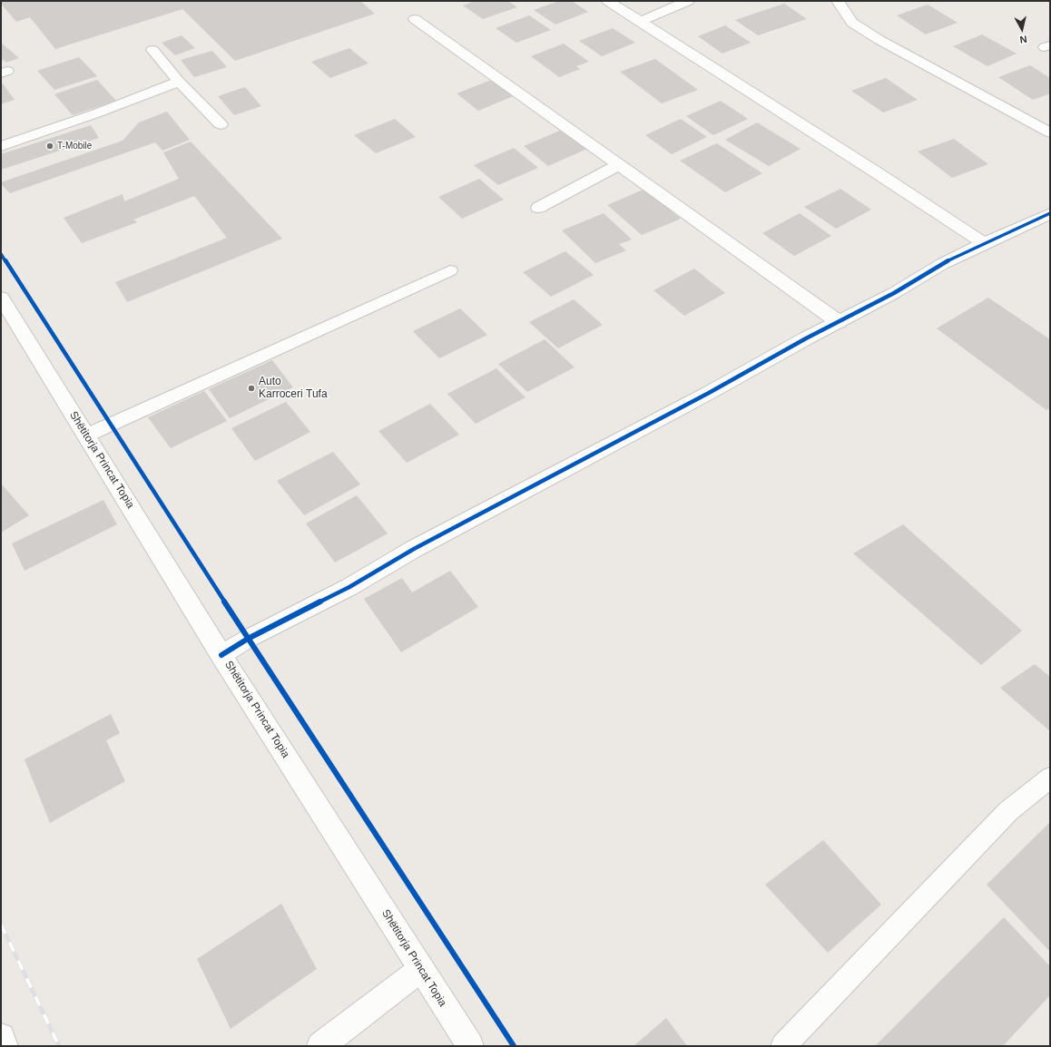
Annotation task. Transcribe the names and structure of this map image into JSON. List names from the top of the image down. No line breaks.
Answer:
{"streets":{"street":["Shëtitorja Princat Topia"]},"places":["T-Mobile","Auto Karroceri Tufa"],"north":"bottom"}
